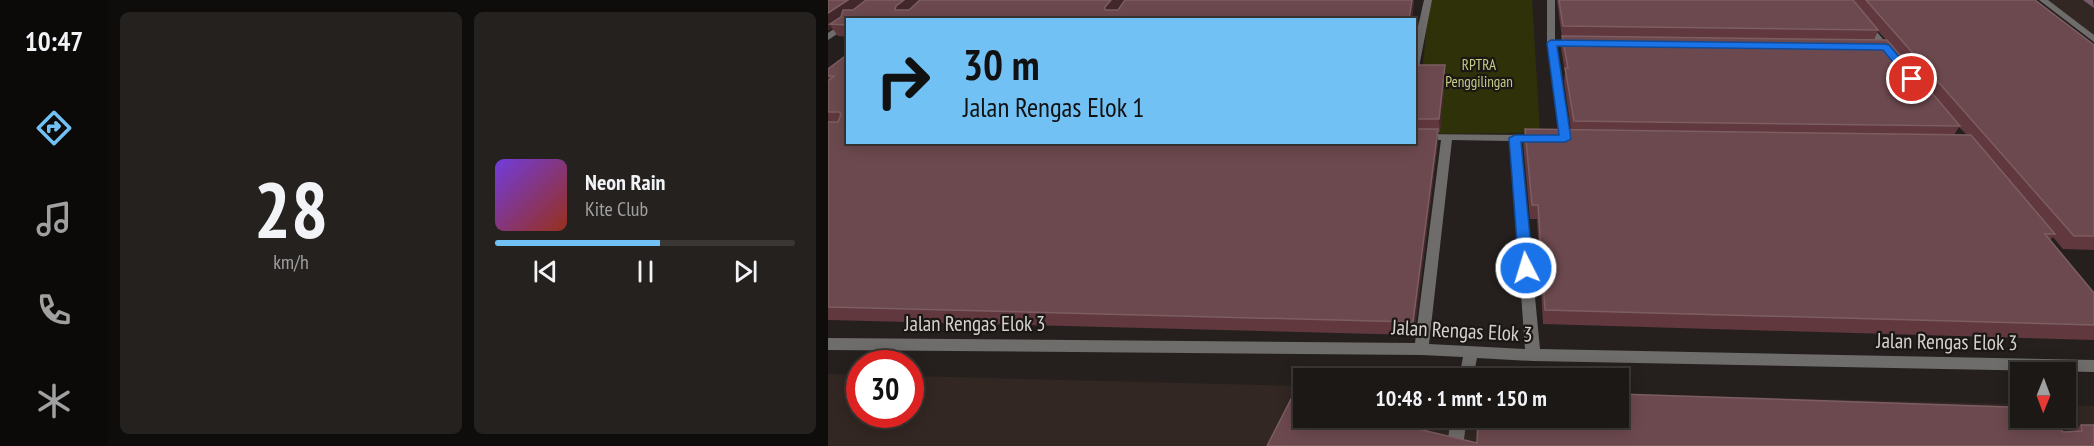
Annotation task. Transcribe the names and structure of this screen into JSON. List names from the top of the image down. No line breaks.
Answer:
{"streets":{"street":["Jalan Rengas Elok 3"]},"parks":["RPTRA Penggilingan"],"north":"bottom","page":{"tabs":"10:47","tile":["28","km/h"],"turn":["30 m","Jalan Rengas Elok 1"],"song":["Neon Rain","Kite Club"],"limit":"30","trip":"10:48 · 1 mnt · 150 m"}}
